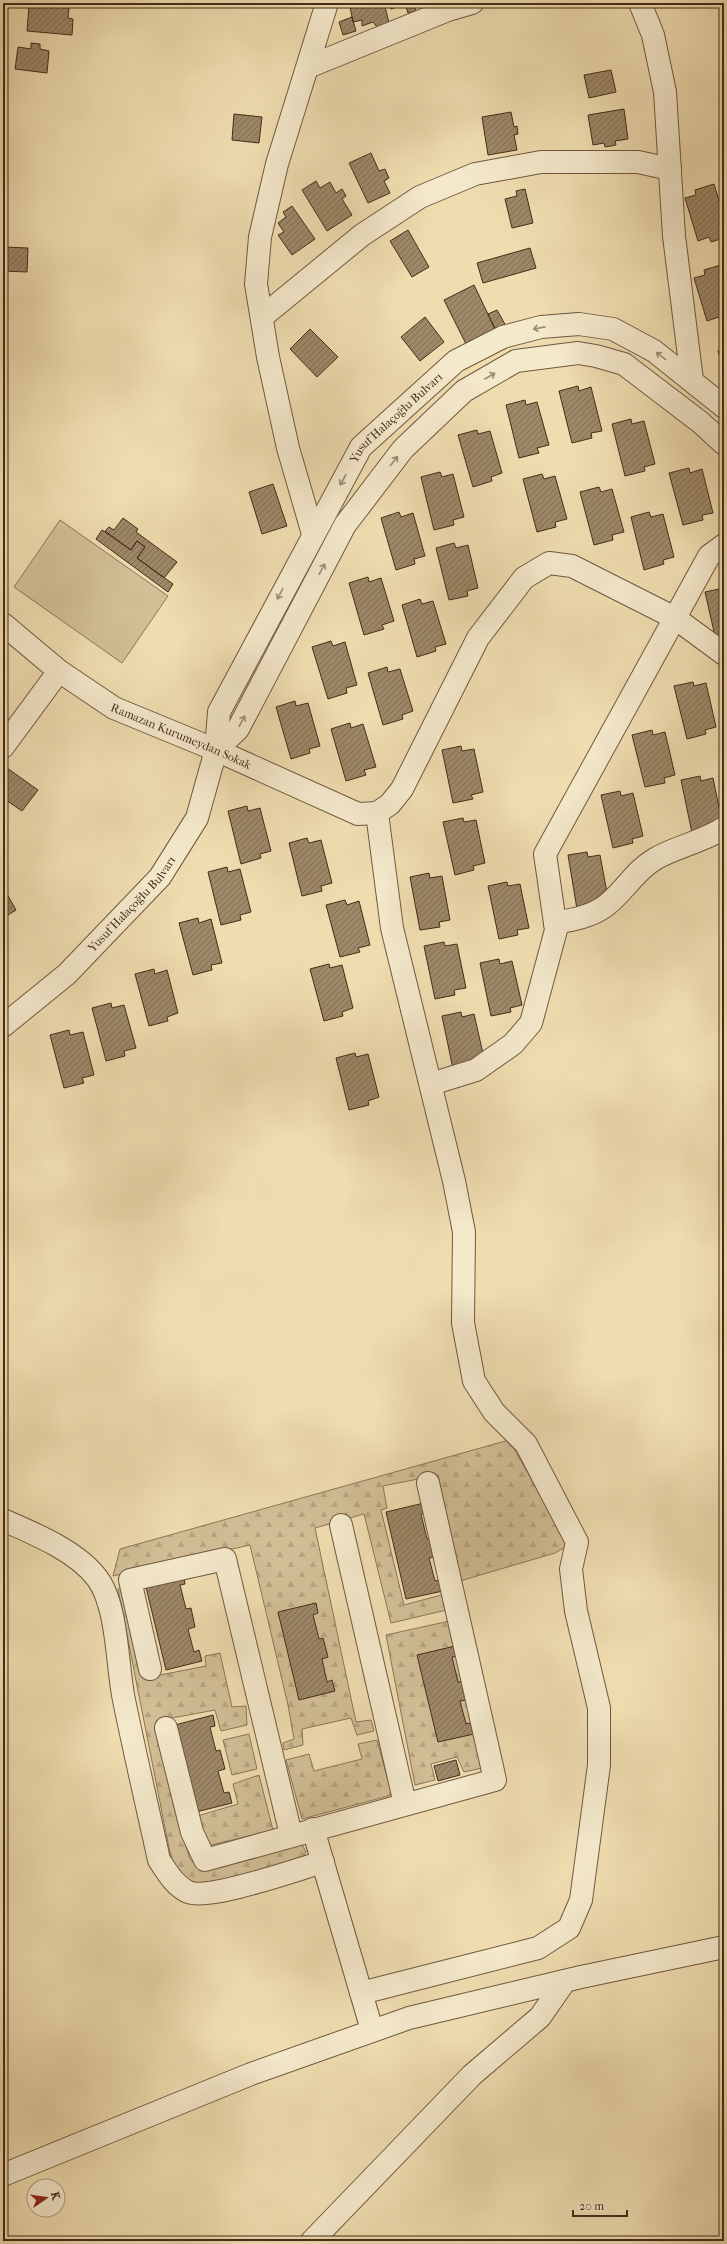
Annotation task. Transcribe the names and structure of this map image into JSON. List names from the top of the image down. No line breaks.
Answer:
{"streets":{"street":["Yusuf Halaçoğlu Bulvarı","Ramazan Kurumeydan Sokak"]},"crossings":[["Yusuf Halaçoğlu Bulvarı","Ramazan Kurumeydan Sokak"]],"scale_bar":"20 m","north":"right"}
